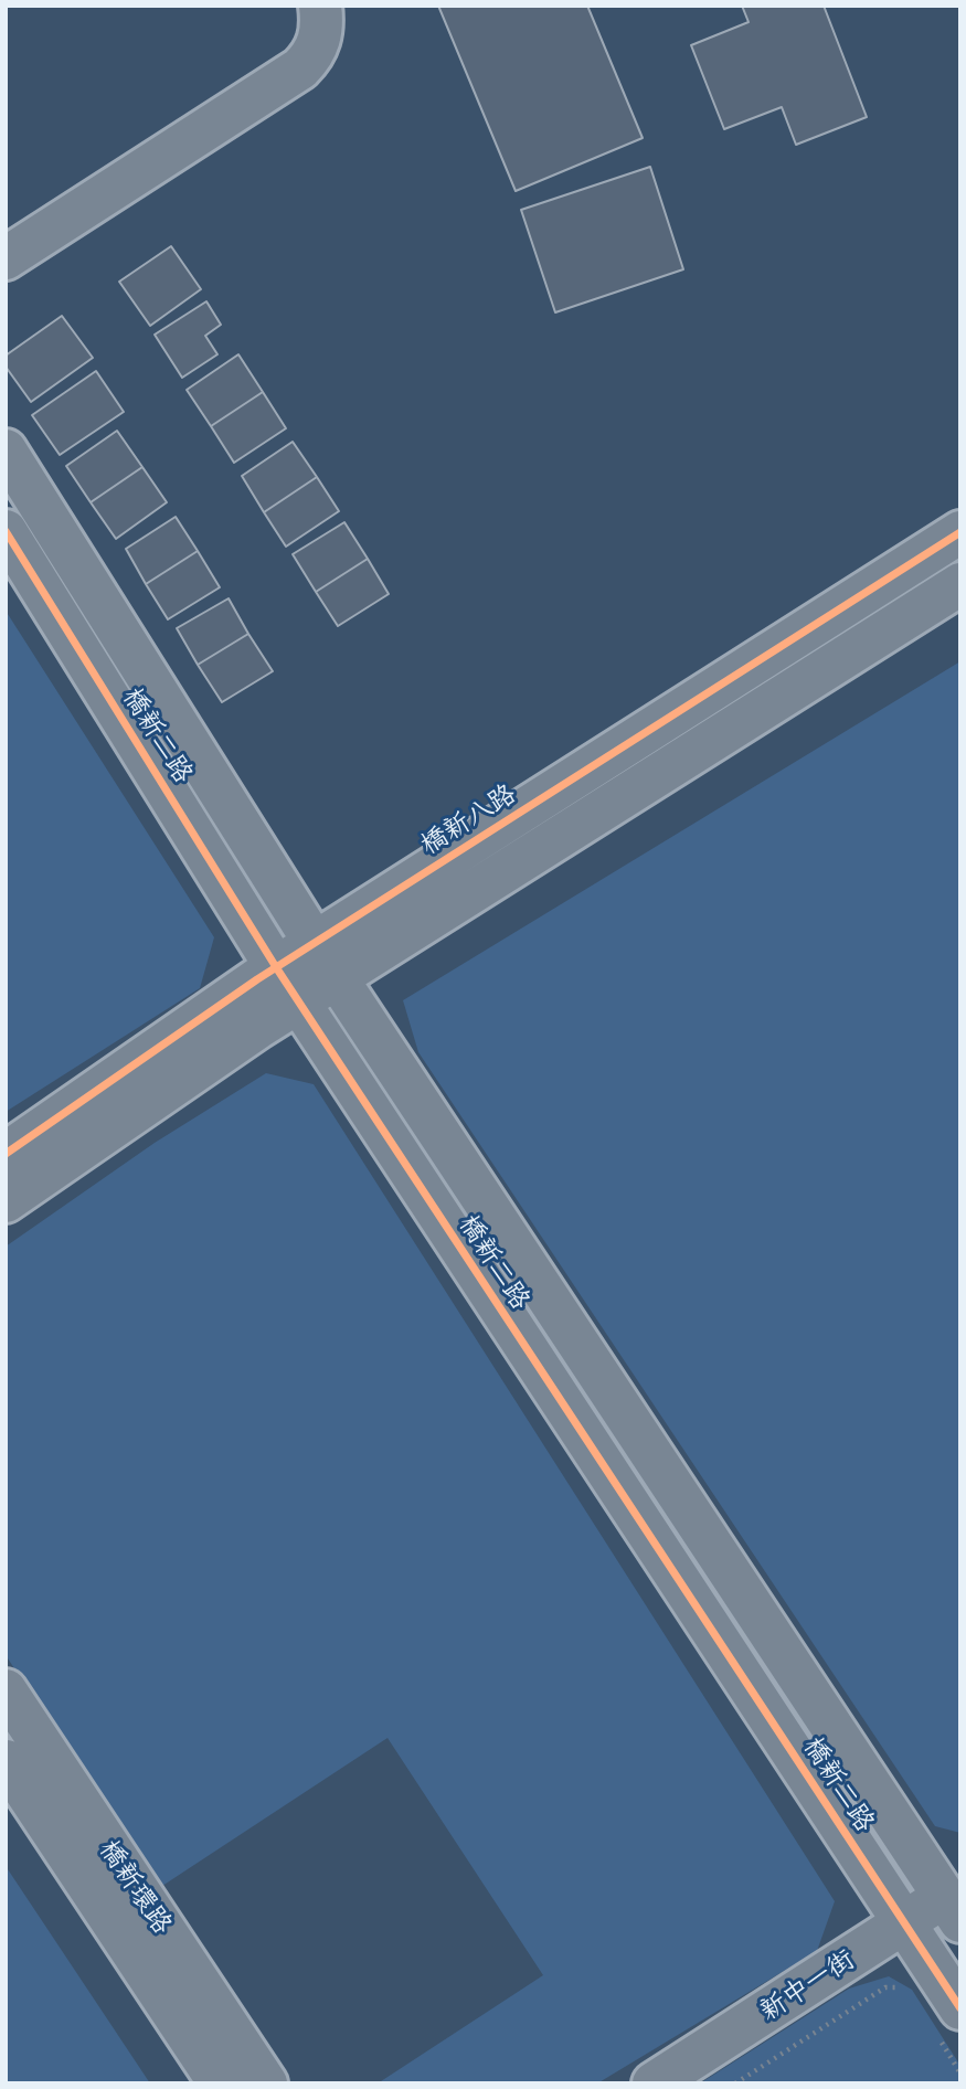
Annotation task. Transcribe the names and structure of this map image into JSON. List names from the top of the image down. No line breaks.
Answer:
{"streets":{"street":["橋新二路","橋新八路","橋新環路","新中一街"]},"crossings":[["橋新二路","橋新八路"],["橋新二路","新中一街"]]}
